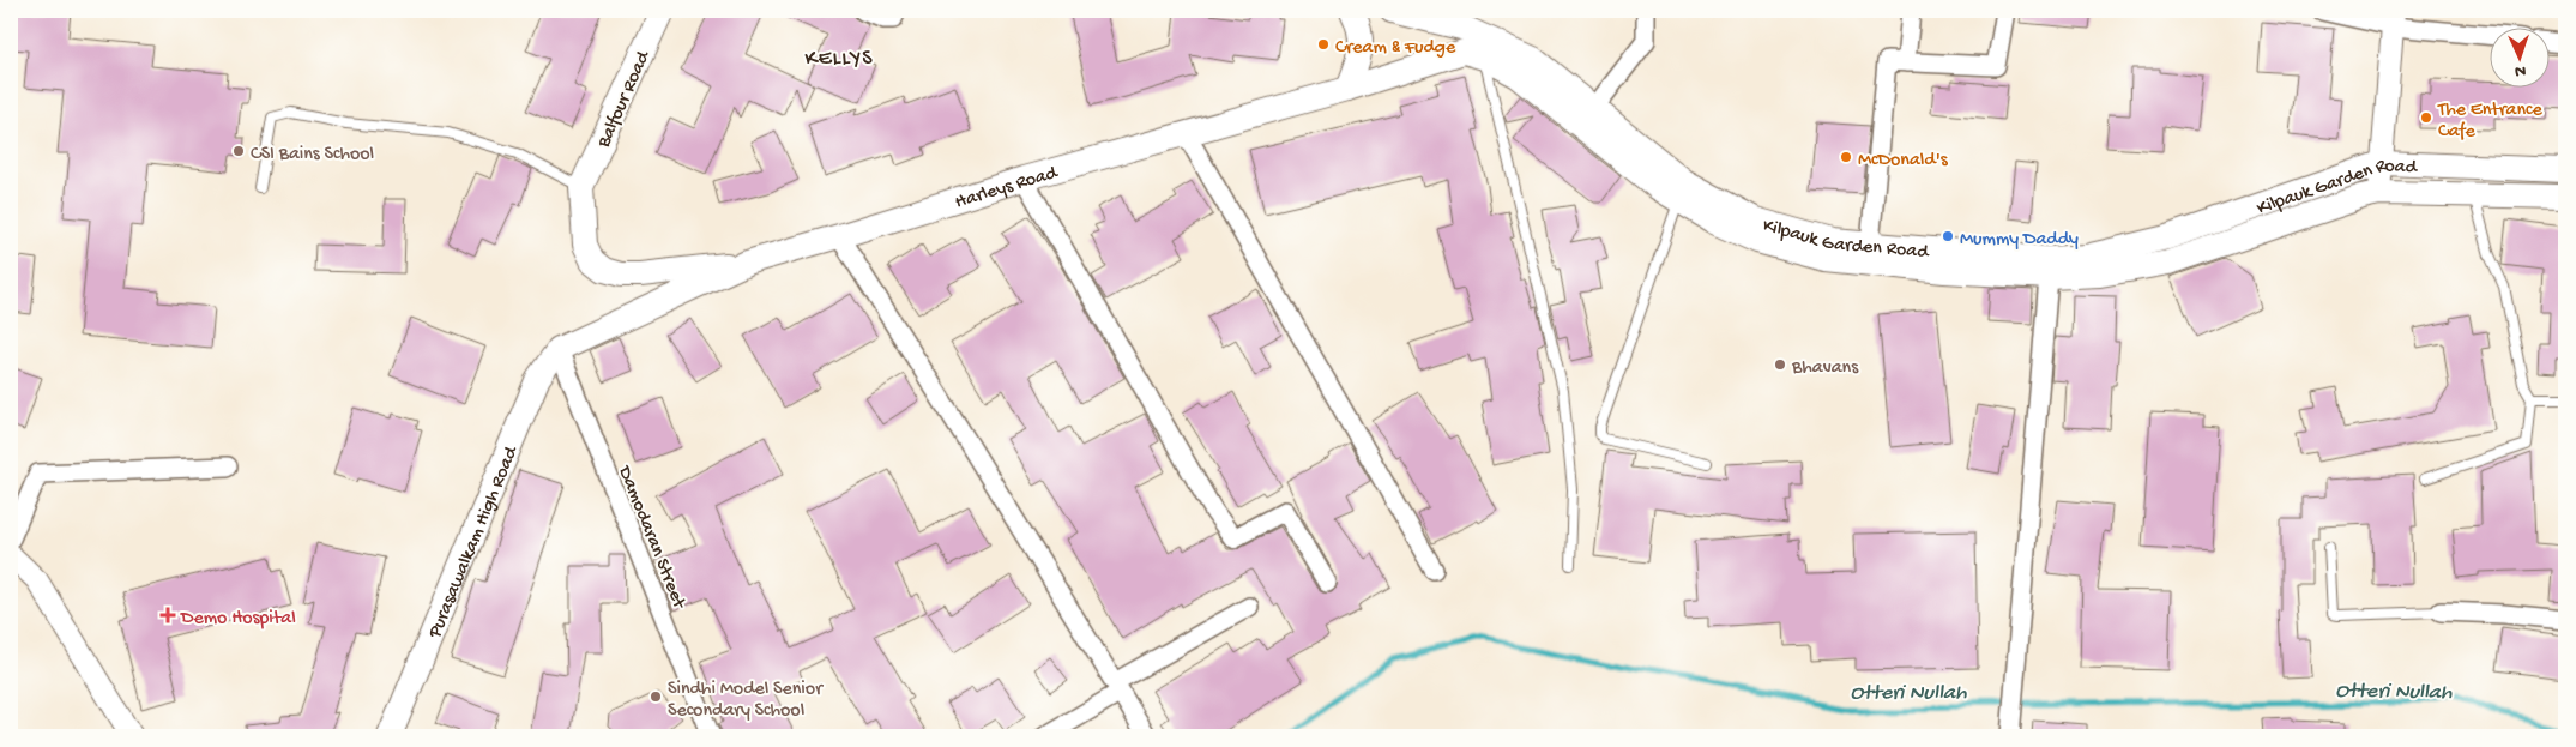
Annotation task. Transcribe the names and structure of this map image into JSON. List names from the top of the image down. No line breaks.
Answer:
{"streets":{"main road":["Balfour Road","Harleys Road","Kilpauk Garden Road","Purasawalkam High Road"],"street":["Damodaran Street"]},"crossings":[["Harleys Road","Damodaran Street"],["Harleys Road","Purasawalkam High Road"],["Damodaran Street","Purasawalkam High Road"]],"districts":["KELLYS"],"water":["Otteri Nullah"],"places":{"other":["Cream & Fudge","The Entrance Cafe","CSI Bains School","McDonald's","Mummy Daddy","Bhavans","Sindhi Model Senior Secondary School"],"health":["Demo Hospital"]},"north":"bottom"}
